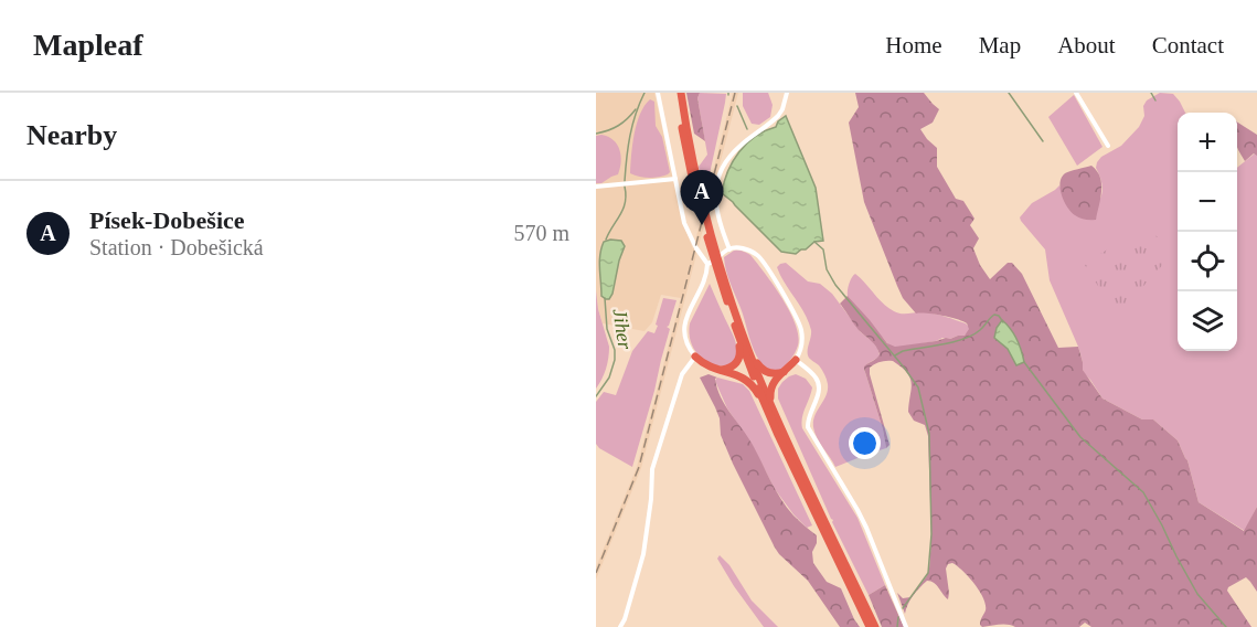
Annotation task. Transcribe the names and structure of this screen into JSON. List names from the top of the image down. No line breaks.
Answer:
{"water":["Jiher"],"page":{"header":"Mapleaf","nav":["Home","Map","About","Contact"],"heading":"Nearby","map_buttons":["+","−"],"pins":"A","list":[{"mark":"A","name":"Písek-Dobešice","note":"Station · Dobešická","value":"570 m"}]}}
